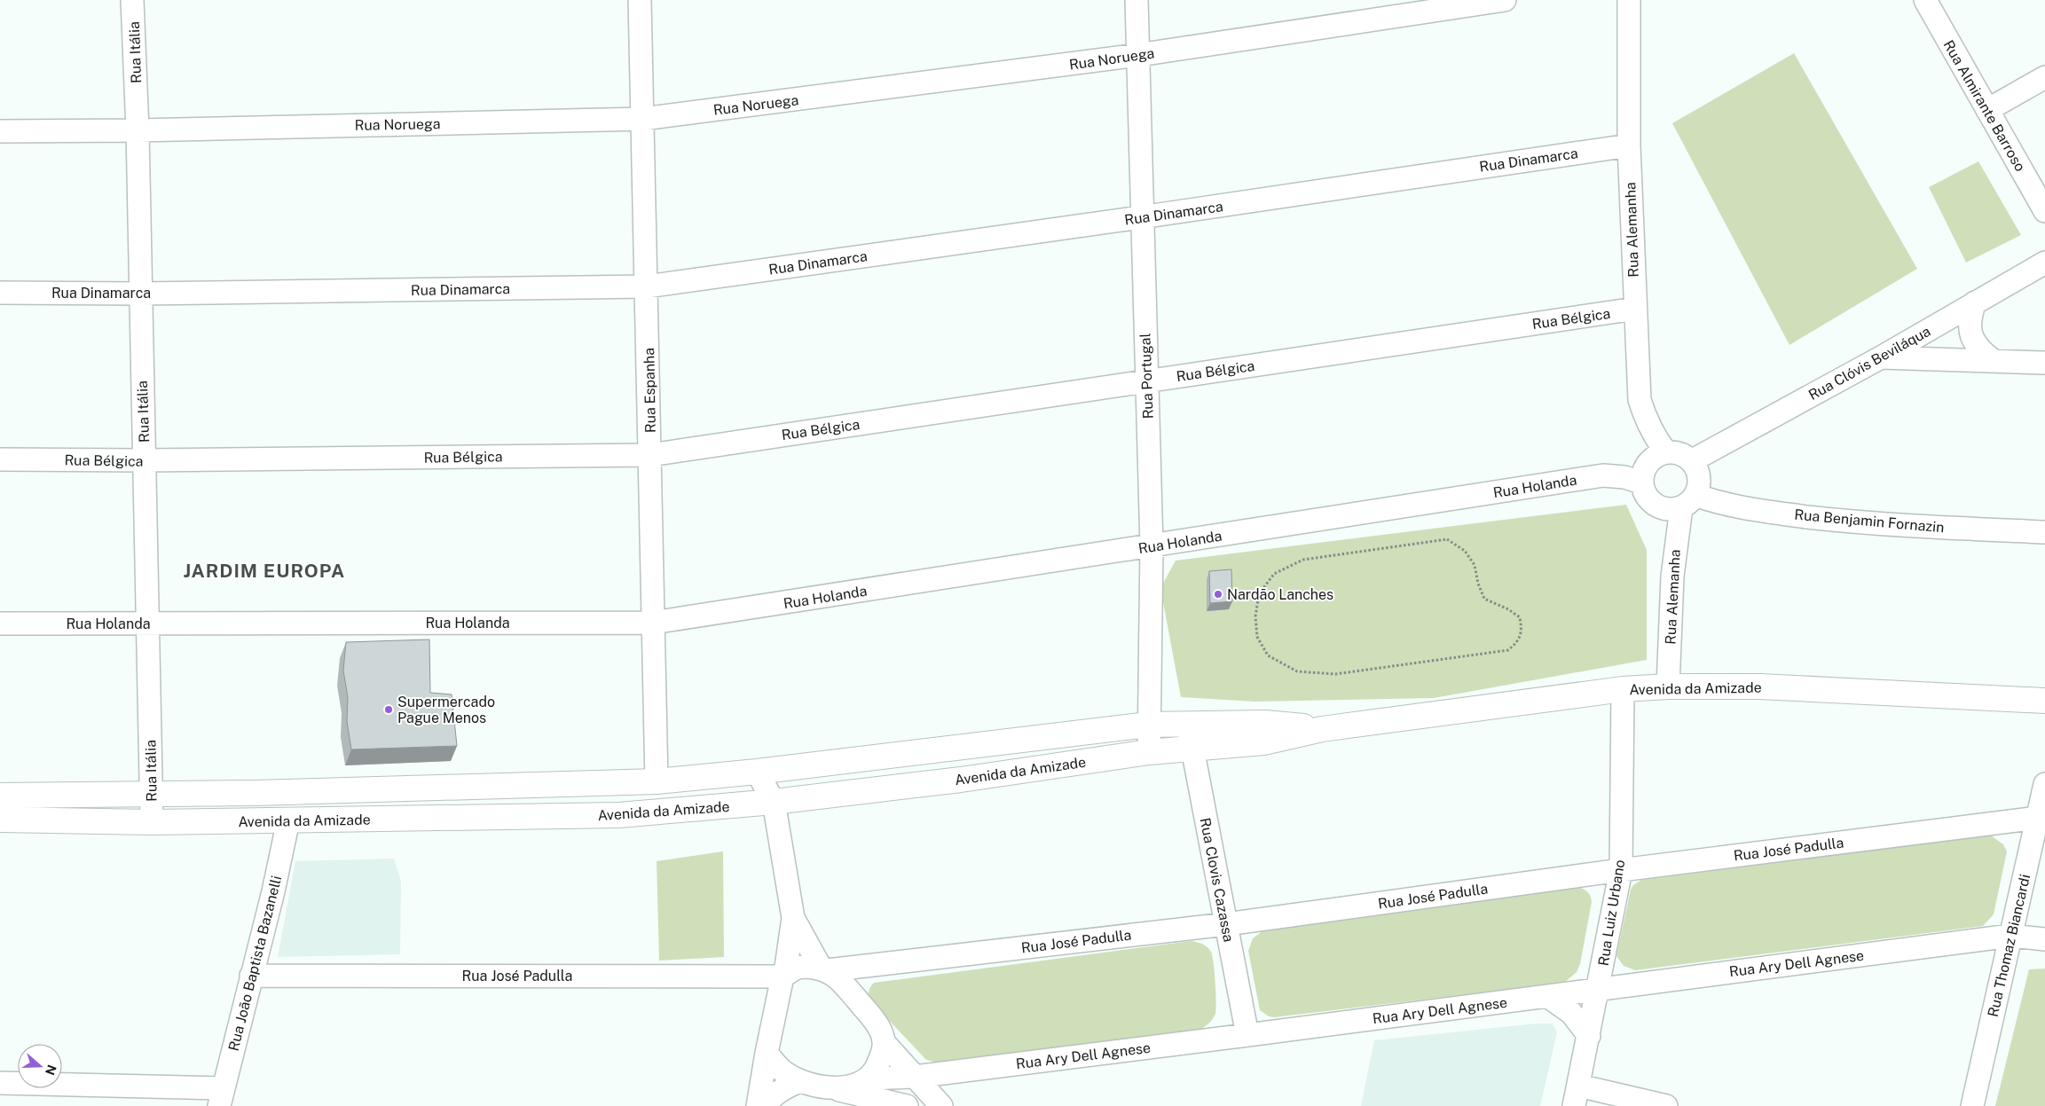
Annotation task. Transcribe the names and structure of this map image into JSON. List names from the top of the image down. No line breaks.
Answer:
{"streets":{"main road":["Avenida da Amizade"],"street":["Rua Itália","Rua Noruega","Rua Almirante Barroso","Rua Dinamarca","Rua Alemanha","Rua Bélgica","Rua Clóvis Beviláqua","Rua Portugal","Rua Espanha","Rua Holanda","Rua Benjamin Fornazin","Rua José Padulla","Rua Clovis Cazassa","Rua Luiz Urbano","Rua Thomaz Biancardi","Rua João Baptista Bazanelli","Rua Ary Dell Agnese"]},"crossings":[["Rua Itália","Rua Noruega"],["Rua Itália","Rua Dinamarca"],["Rua Itália","Rua Bélgica"],["Rua Itália","Rua Holanda"],["Rua Itália","Avenida da Amizade"],["Rua Noruega","Rua Portugal"],["Rua Noruega","Rua Espanha"],["Rua Dinamarca","Rua Alemanha"],["Rua Dinamarca","Rua Portugal"],["Rua Dinamarca","Rua Espanha"],["Rua Alemanha","Rua Bélgica"],["Rua Alemanha","Rua Clóvis Beviláqua"],["Rua Alemanha","Rua Holanda"],["Rua Alemanha","Rua Benjamin Fornazin"],["Rua Alemanha","Avenida da Amizade"],["Rua Bélgica","Rua Portugal"],["Rua Bélgica","Rua Espanha"],["Rua Clóvis Beviláqua","Rua Holanda"],["Rua Clóvis Beviláqua","Rua Benjamin Fornazin"],["Rua Portugal","Rua Holanda"],["Rua Portugal","Avenida da Amizade"],["Rua Espanha","Rua Holanda"],["Rua Espanha","Avenida da Amizade"],["Rua Holanda","Rua Benjamin Fornazin"],["Avenida da Amizade","Rua Clovis Cazassa"],["Avenida da Amizade","Rua Luiz Urbano"],["Avenida da Amizade","Rua João Baptista Bazanelli"],["Rua José Padulla","Rua Clovis Cazassa"],["Rua José Padulla","Rua Luiz Urbano"],["Rua José Padulla","Rua Thomaz Biancardi"],["Rua José Padulla","Rua João Baptista Bazanelli"],["Rua José Padulla","Rua Ary Dell Agnese"],["Rua Clovis Cazassa","Rua Ary Dell Agnese"],["Rua Luiz Urbano","Rua Ary Dell Agnese"],["Rua Thomaz Biancardi","Rua Ary Dell Agnese"]],"districts":["JARDIM EUROPA"],"places":["Nardão Lanches","Supermercado Pague Menos"],"north":"right"}
